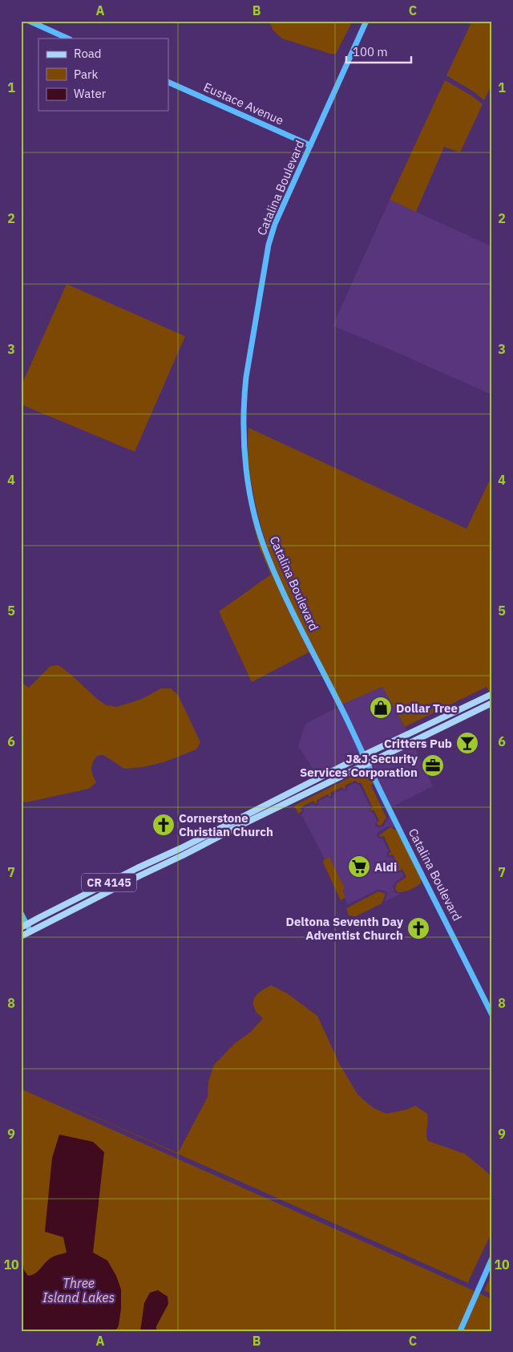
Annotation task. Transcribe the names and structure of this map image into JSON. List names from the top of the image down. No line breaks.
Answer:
{"streets":{"main road":["CR 4145"],"street":["Eustace Avenue","Catalina Boulevard"]},"crossings":[["Eustace Avenue","Catalina Boulevard"],["Catalina Boulevard","CR 4145"]],"water":["Three Island Lakes"],"places":{"shop":["Dollar Tree"],"bar":["Critters Pub"],"office":["J&J Security Services Corporation"],"church":["Cornerstone Christian Church","Deltona Seventh Day Adventist Church"],"supermarket":["Aldi"]},"legend":["Road","Park","Water"],"scale_bar":"100 m","grid":{"columns":["A","B","C"],"rows":["1","2","3","4","5","6","7","8","9","10"]}}
